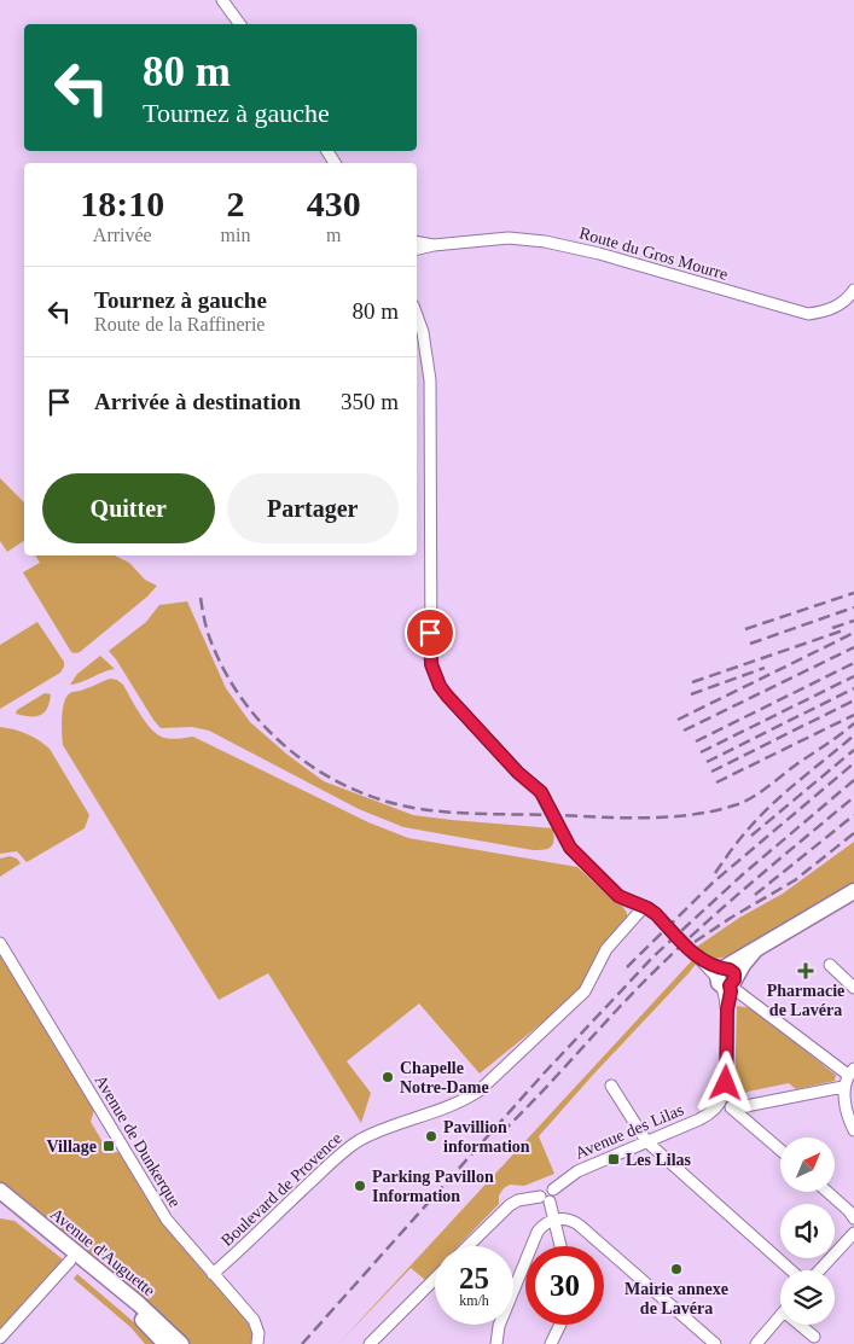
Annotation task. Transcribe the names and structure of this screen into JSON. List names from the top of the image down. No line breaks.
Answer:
{"streets":{"main road":["Avenue d'Auguette"],"street":["Route du Gros Mourre","Avenue des Lilas","Avenue de Dunkerque","Boulevard de Provence"]},"crossings":[["Avenue de Dunkerque","Boulevard de Provence"]],"places":{"health":["Pharmacie de Lavéra"],"other":["Chapelle Notre-Dame","Pavillion information","Parking Pavillon Information","Mairie annexe de Lavéra"],"transit":["Village","Les Lilas"]},"north":"top right","page":{"turn":["80 m","Tournez à gauche"],"eta":["18:10","Arrivée","2","min","430","m"],"list":[{"name":"Tournez à gauche","note":"Route de la Raffinerie","value":"80 m"},{"name":"Arrivée à destination","value":"350 m"}],"buttons":["Quitter","Partager"],"speed":"25 km/h","limit":"30"}}
